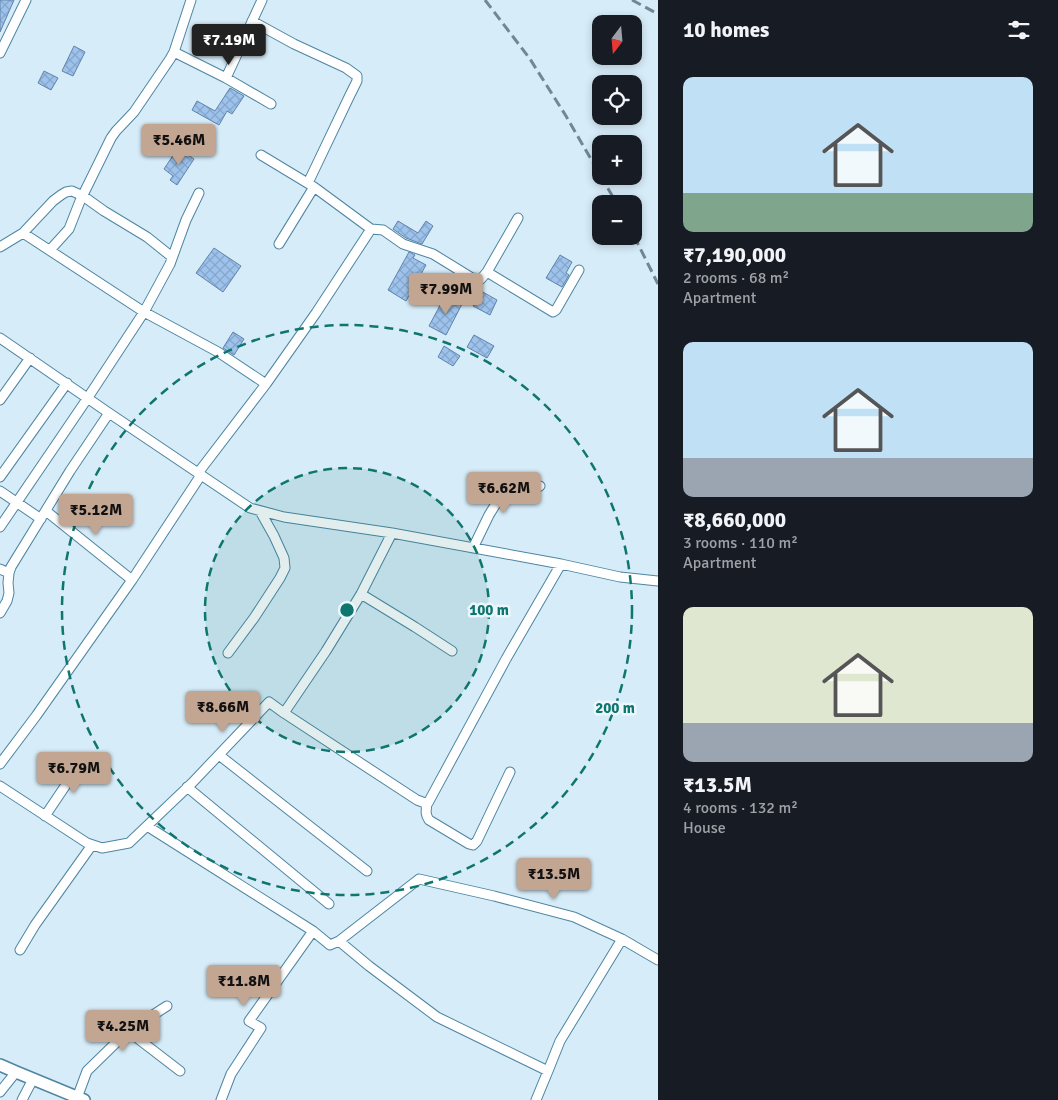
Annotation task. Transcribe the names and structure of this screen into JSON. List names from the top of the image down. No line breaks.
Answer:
{"north":"bottom","page":{"heading":"10 homes","map_buttons":["+","−"],"price":["₹7.19M","₹5.46M","₹7.99M","₹6.62M","₹5.12M","₹8.66M","₹6.79M","₹13.5M","₹11.8M","₹4.25M"],"list":[{"name":"₹7,190,000","note":"2 rooms · 68 m² · Apartment"},{"name":"₹8,660,000","note":"3 rooms · 110 m² · Apartment"},{"name":"₹13.5M","note":"4 rooms · 132 m² · House"}]},"rings":["100 m","200 m"]}
